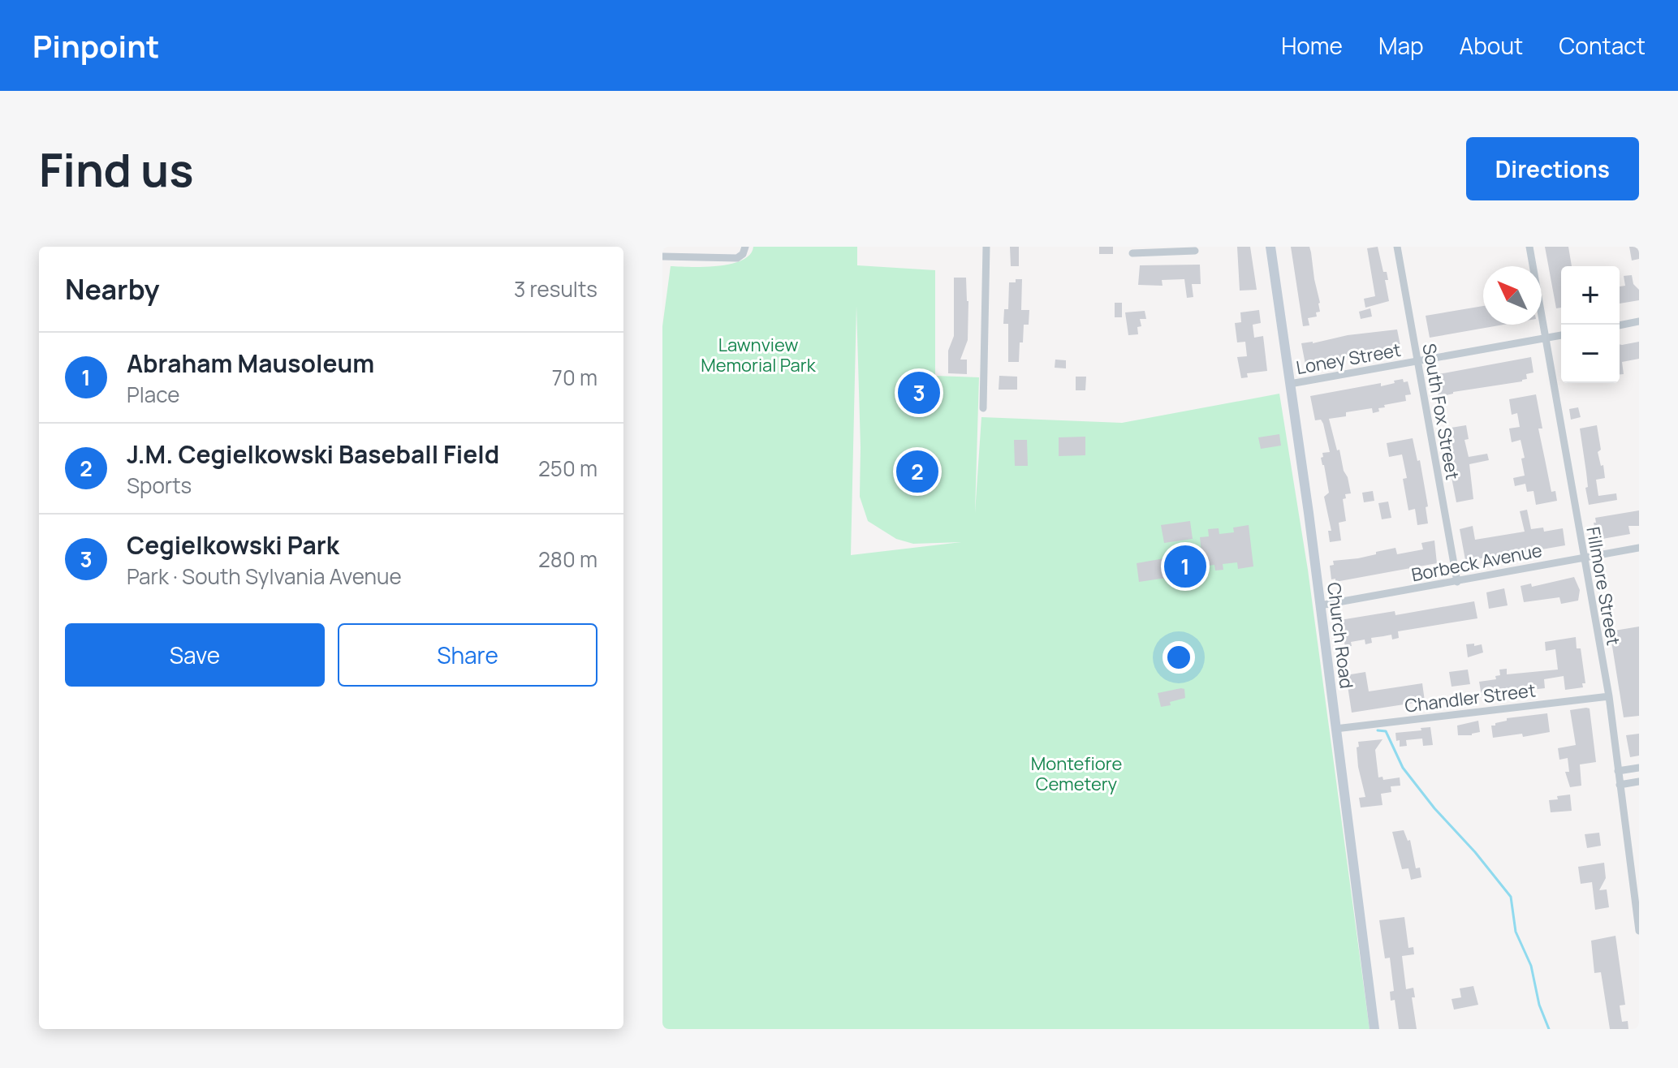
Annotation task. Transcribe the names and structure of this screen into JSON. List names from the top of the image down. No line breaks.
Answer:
{"streets":{"street":["Loney Street","South Fox Street","Borbeck Avenue","Fillmore Street","Church Road","Chandler Street"]},"crossings":[["Loney Street","South Fox Street"],["Loney Street","Fillmore Street"],["Loney Street","Church Road"],["South Fox Street","Borbeck Avenue"],["Borbeck Avenue","Fillmore Street"],["Borbeck Avenue","Church Road"],["Fillmore Street","Chandler Street"],["Church Road","Chandler Street"]],"parks":["Lawnview Memorial Park","Montefiore Cemetery"],"north":"top left","page":{"header":"Pinpoint","nav":["Home","Map","About","Contact"],"buttons":["Directions",["Save","Share"]],"title":"Find us","heading":["Nearby","3 results"],"map_buttons":["+","−"],"list":[{"mark":"1","name":"Abraham Mausoleum","note":"Place","value":"70 m"},{"mark":"2","name":"J.M. Cegielkowski Baseball Field","note":"Sports","value":"250 m"},{"mark":"3","name":"Cegielkowski Park","note":"Park · South Sylvania Avenue","value":"280 m"}],"pins":["3","2","1"]}}
